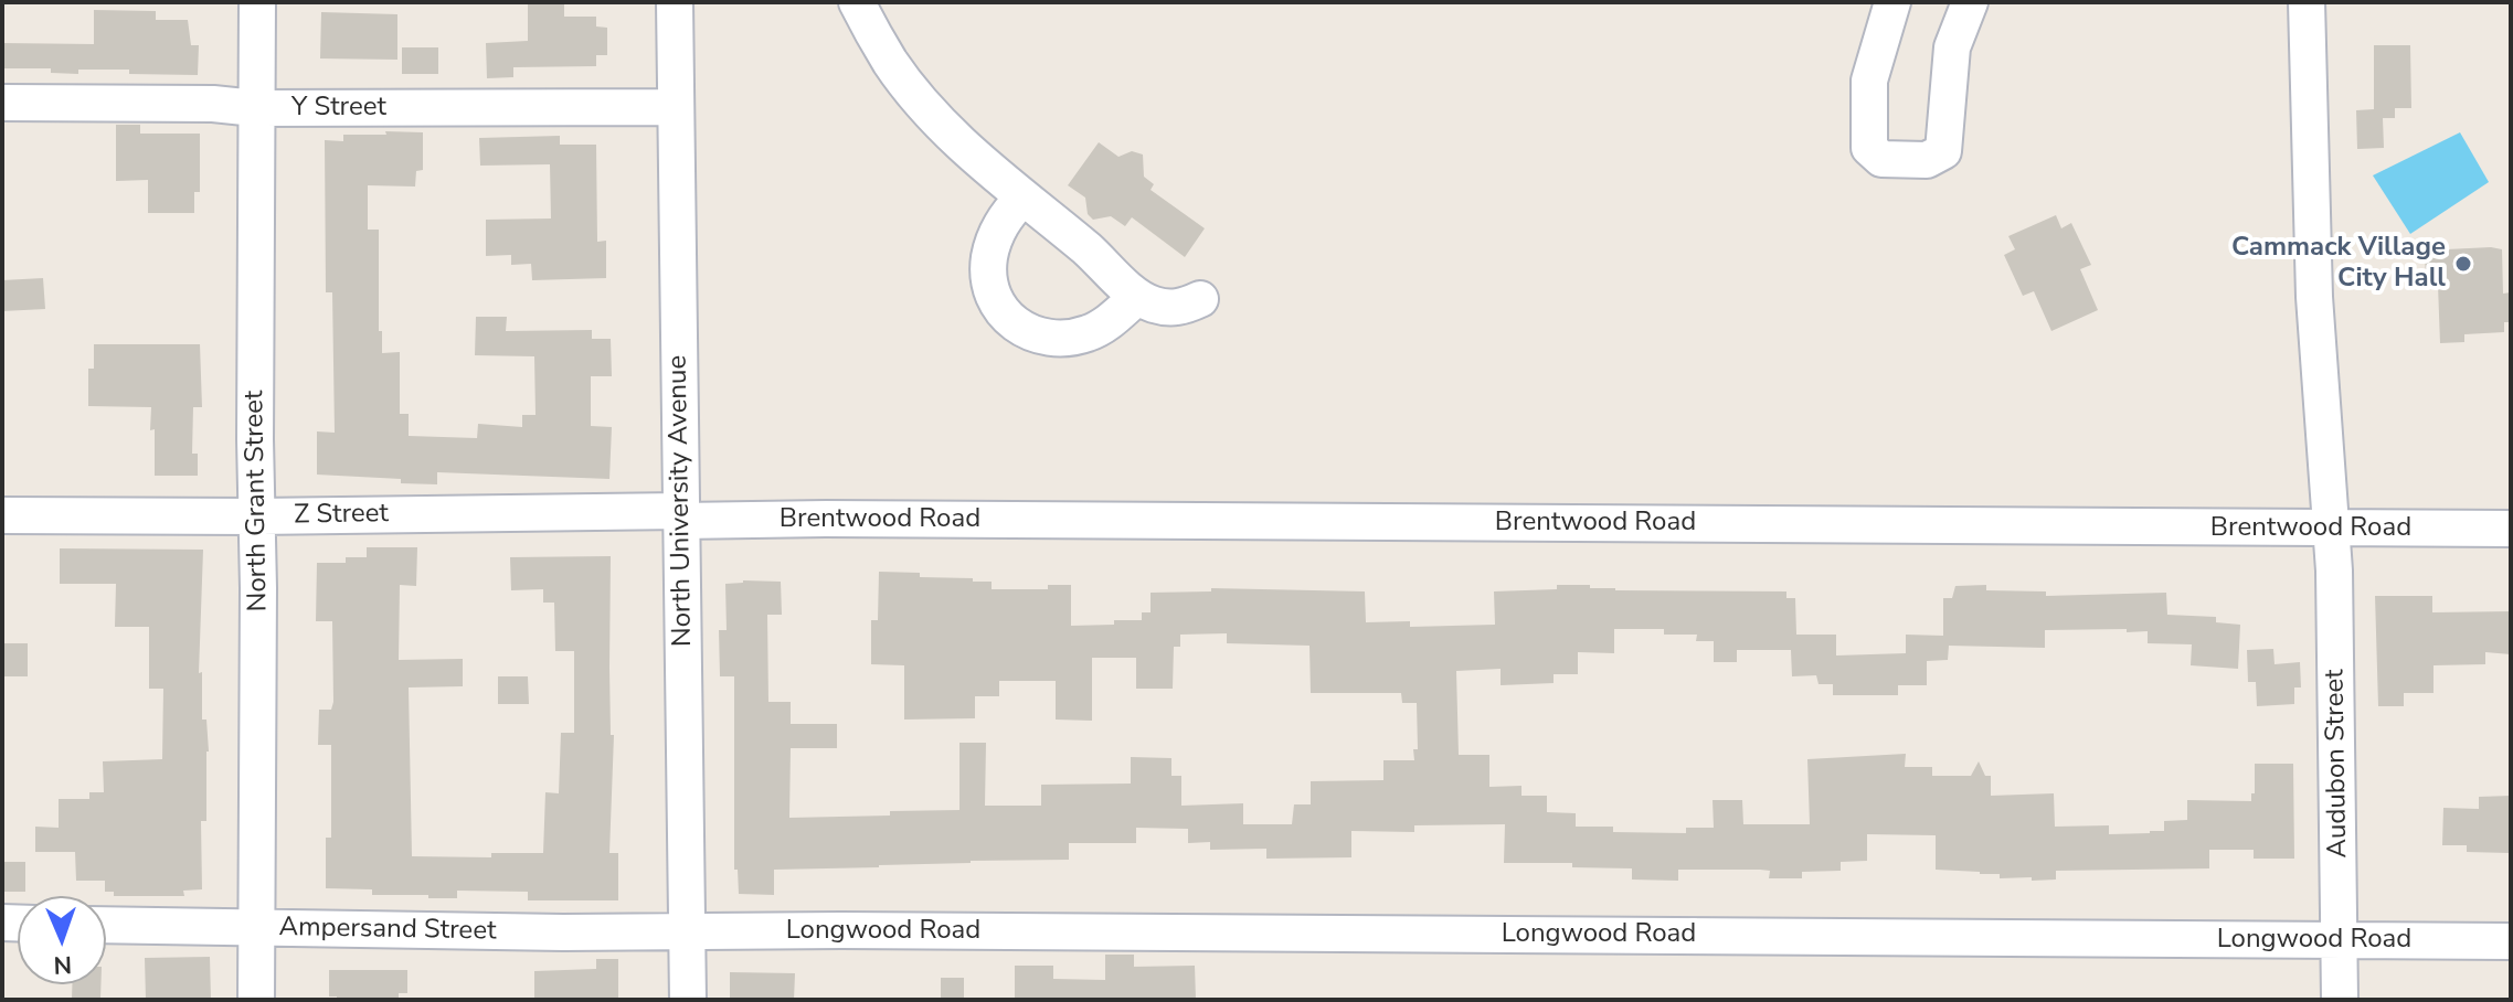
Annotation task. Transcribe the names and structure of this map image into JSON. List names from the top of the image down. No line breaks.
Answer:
{"streets":{"street":["Y Street","North Grant Street","North University Avenue","Z Street","Brentwood Road","Audubon Street","Ampersand Street","Longwood Road"]},"crossings":[["Y Street","North Grant Street"],["Y Street","North University Avenue"],["North Grant Street","Z Street"],["North Grant Street","Ampersand Street"],["North University Avenue","Z Street"],["North University Avenue","Brentwood Road"],["North University Avenue","Ampersand Street"],["North University Avenue","Longwood Road"],["Z Street","Brentwood Road"],["Brentwood Road","Audubon Street"],["Audubon Street","Longwood Road"],["Ampersand Street","Longwood Road"]],"places":["Cammack Village City Hall"],"north":"bottom"}
